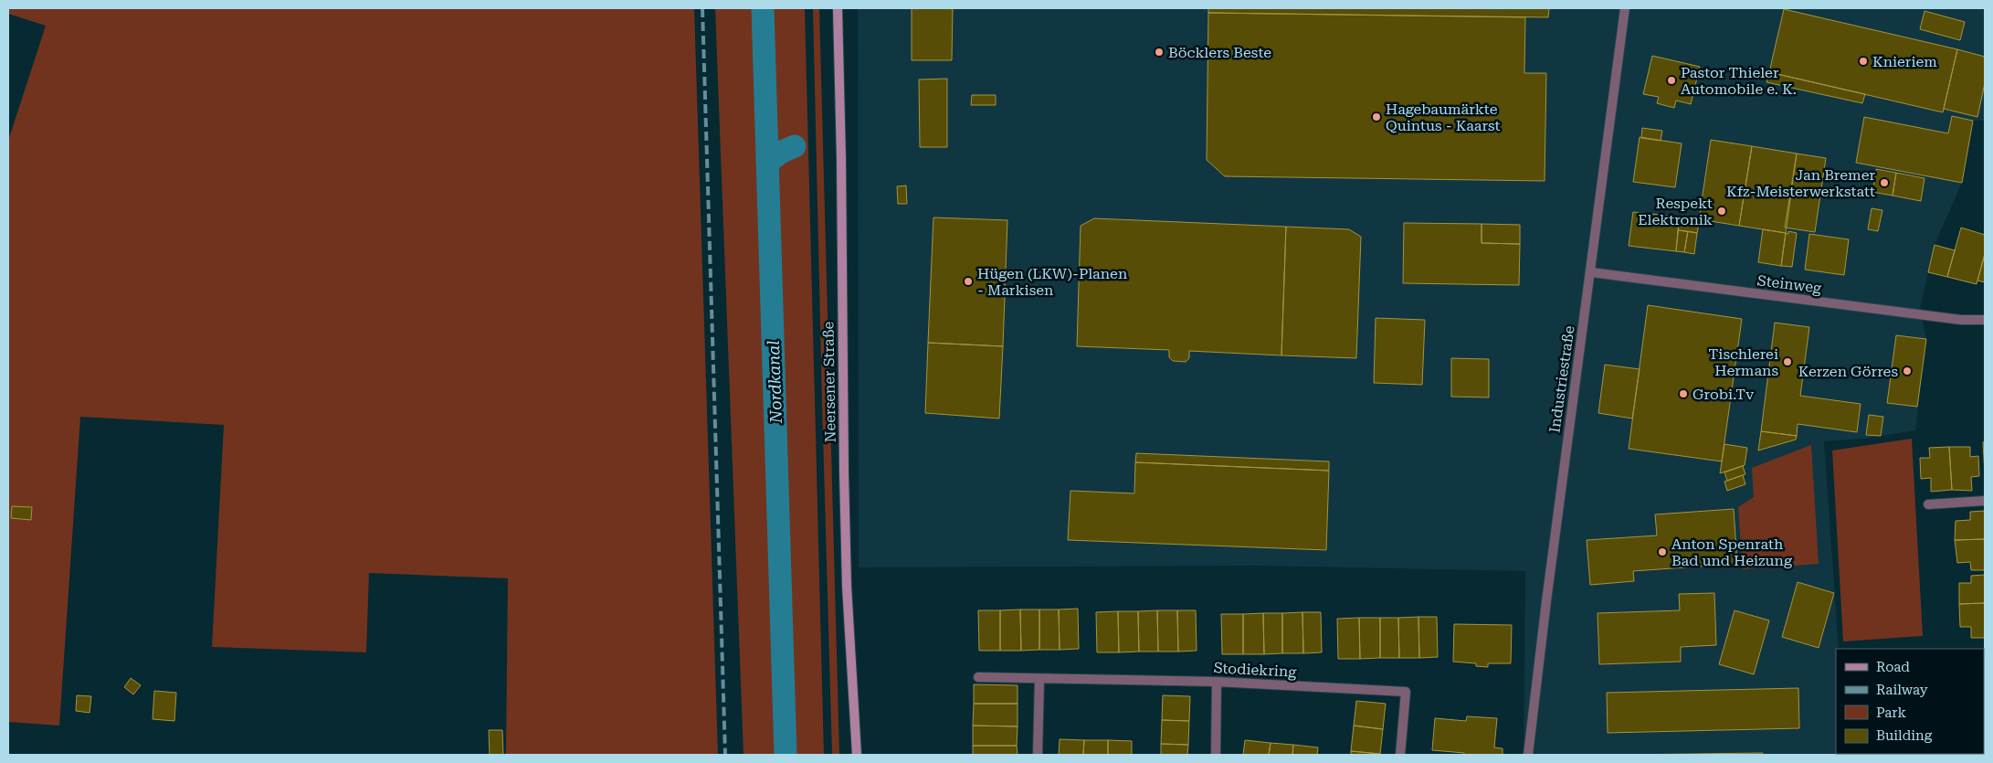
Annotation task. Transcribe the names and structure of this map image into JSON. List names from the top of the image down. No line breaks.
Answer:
{"streets":{"main road":["Neersener Straße"],"street":["Steinweg","Industriestraße","Stodiekring"]},"crossings":[["Steinweg","Industriestraße"]],"water":["Nordkanal"],"places":["Böcklers Beste","Knieriem","Pastor Thieler Automobile e. K.","Hagebaumärkte Quintus - Kaarst","Jan Bremer Kfz-Meisterwerkstatt","Respekt Elektronik","Hügen (LKW)-Planen - Markisen","Tischlerei Hermans","Kerzen Görres","Grobi.Tv","Anton Spenrath Bad und Heizung"],"legend":["Road","Railway","Park","Building"]}
